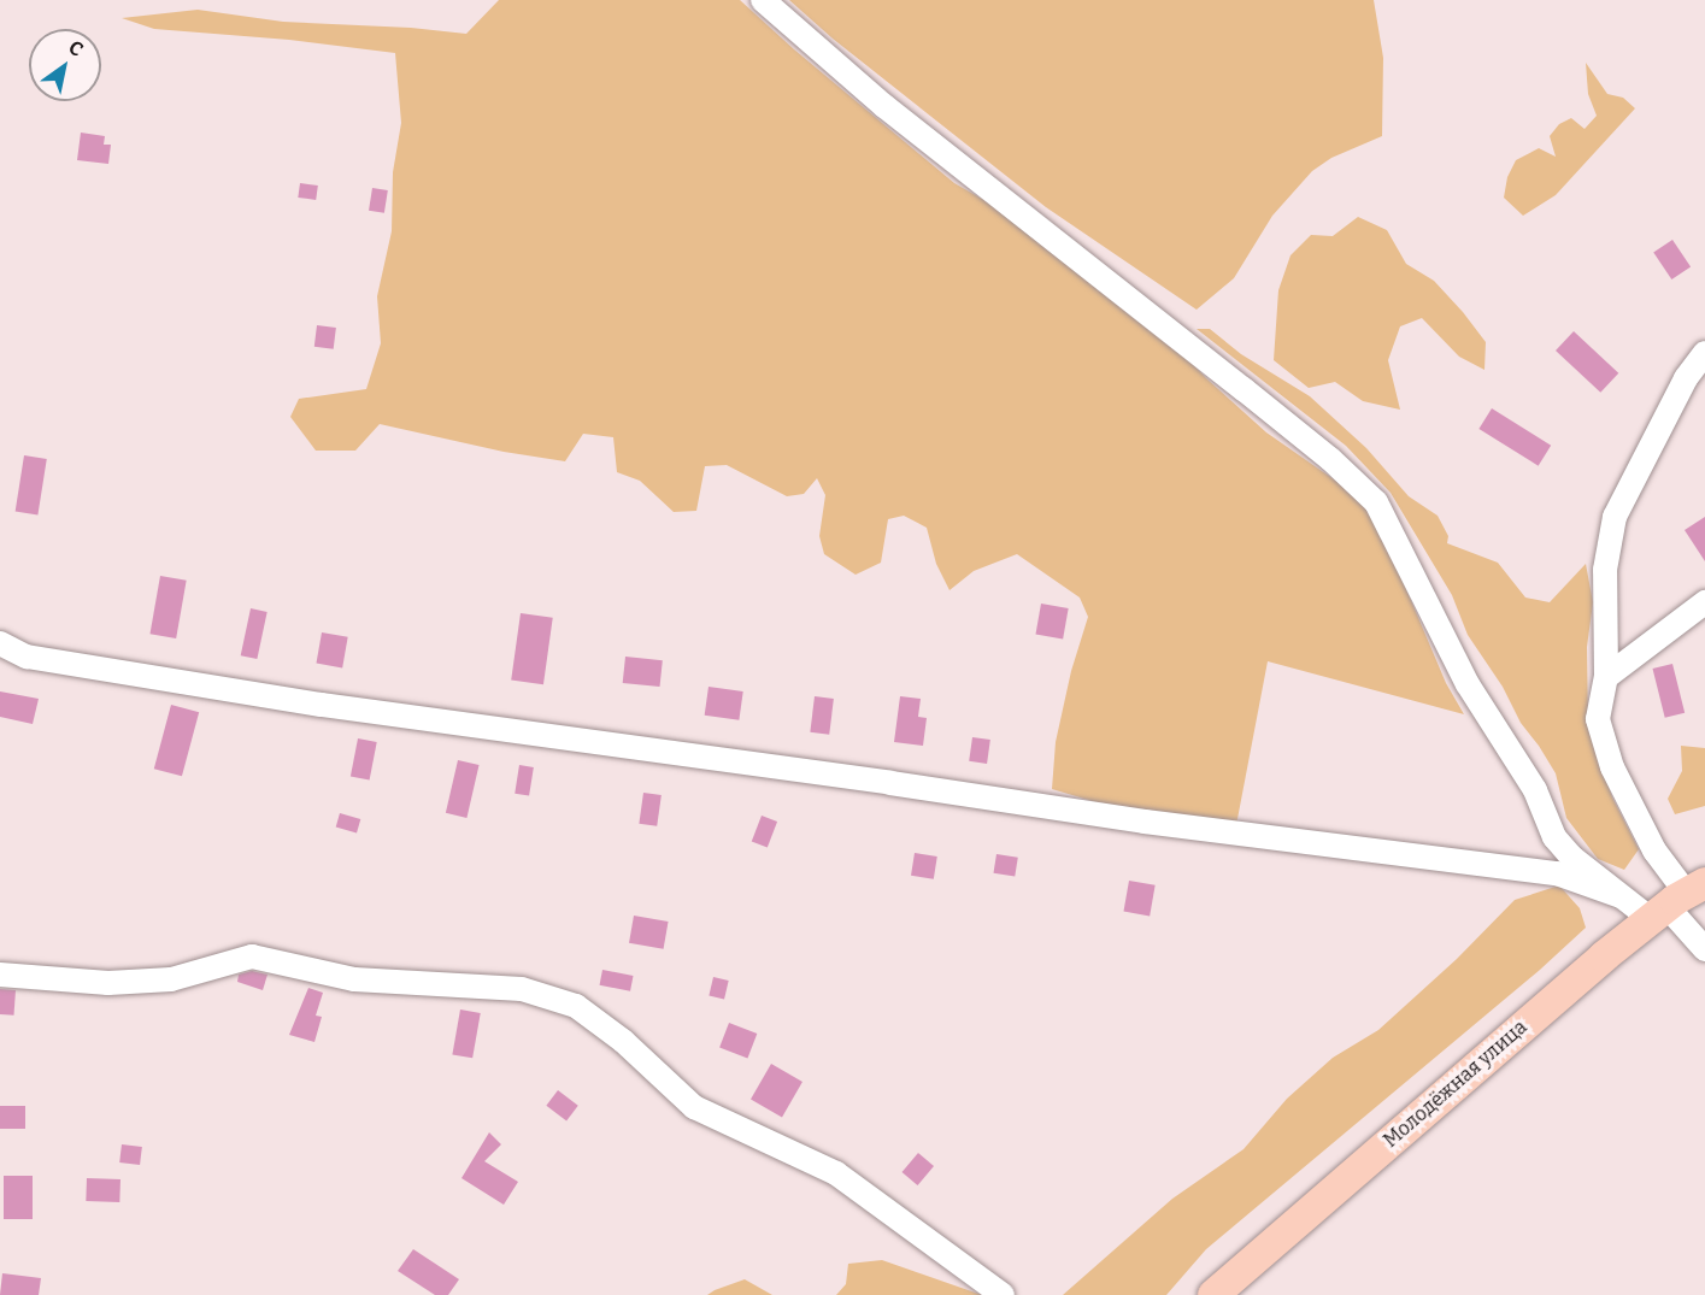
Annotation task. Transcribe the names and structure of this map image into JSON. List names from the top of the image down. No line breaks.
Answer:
{"streets":{"main road":["Молодёжная улица"]},"north":"top right"}
